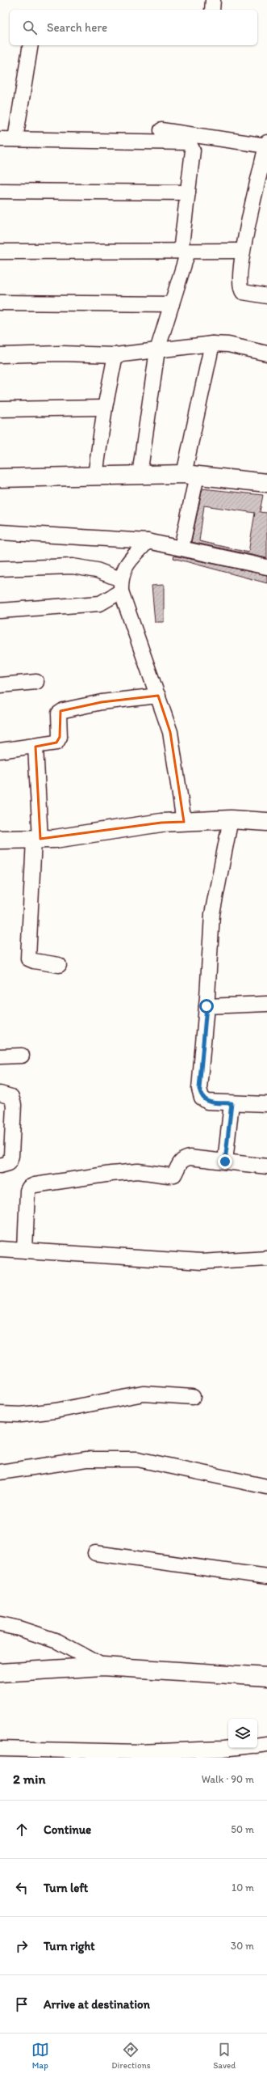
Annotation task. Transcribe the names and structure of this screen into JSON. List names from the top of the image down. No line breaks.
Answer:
{"page":{"search":"Search here","heading":["2 min","Walk · 90 m"],"list":[["Continue","50 m"],["Turn left","10 m"],["Turn right","30 m"],"Arrive at destination"],"nav":["Map","Directions","Saved"]}}
